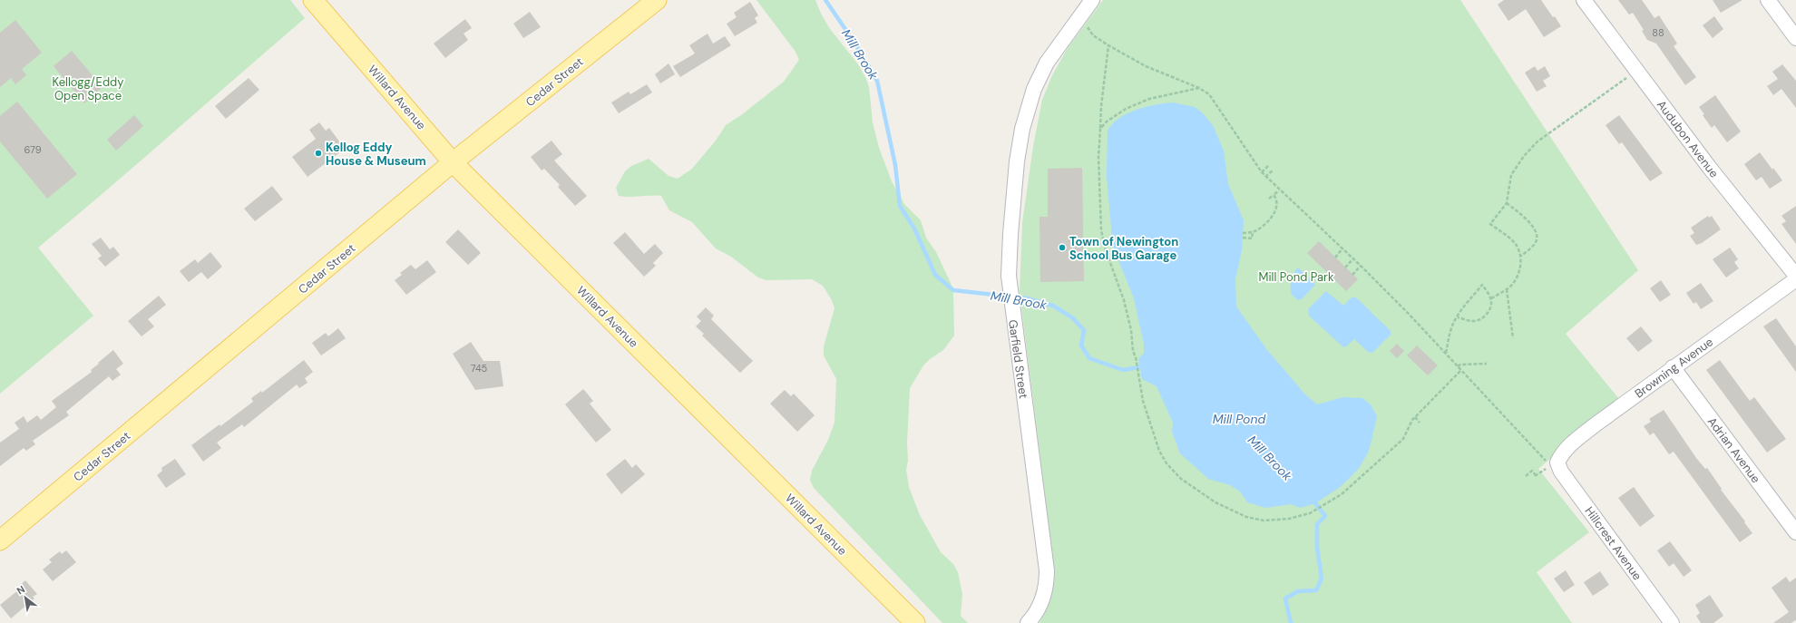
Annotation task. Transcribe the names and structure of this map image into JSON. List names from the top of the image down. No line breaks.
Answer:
{"streets":{"main road":["Cedar Street","Willard Avenue"],"street":["Audubon Avenue","Garfield Street","Browning Avenue","Adrian Avenue","Hillcrest Avenue"]},"crossings":[["Cedar Street","Willard Avenue"],["Browning Avenue","Adrian Avenue"],["Browning Avenue","Hillcrest Avenue"]],"water":["Mill Brook","Mill Pond"],"parks":["Kellogg/Eddy Open Space","Mill Pond Park"],"places":["Kellog Eddy House & Museum","Town of Newington School Bus Garage"],"house_numbers":["88","679","745"],"north":"top left"}
